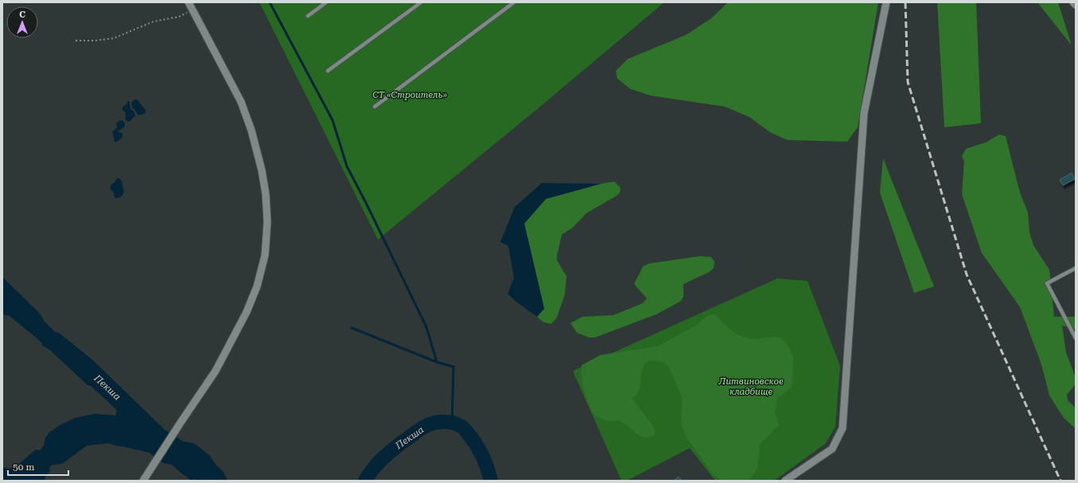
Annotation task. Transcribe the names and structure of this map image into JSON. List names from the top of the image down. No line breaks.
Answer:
{"water":["Пекша"],"parks":["СТ «Строитель»","Литвиновское кладбище"],"scale_bar":"50 m","north":"top"}
